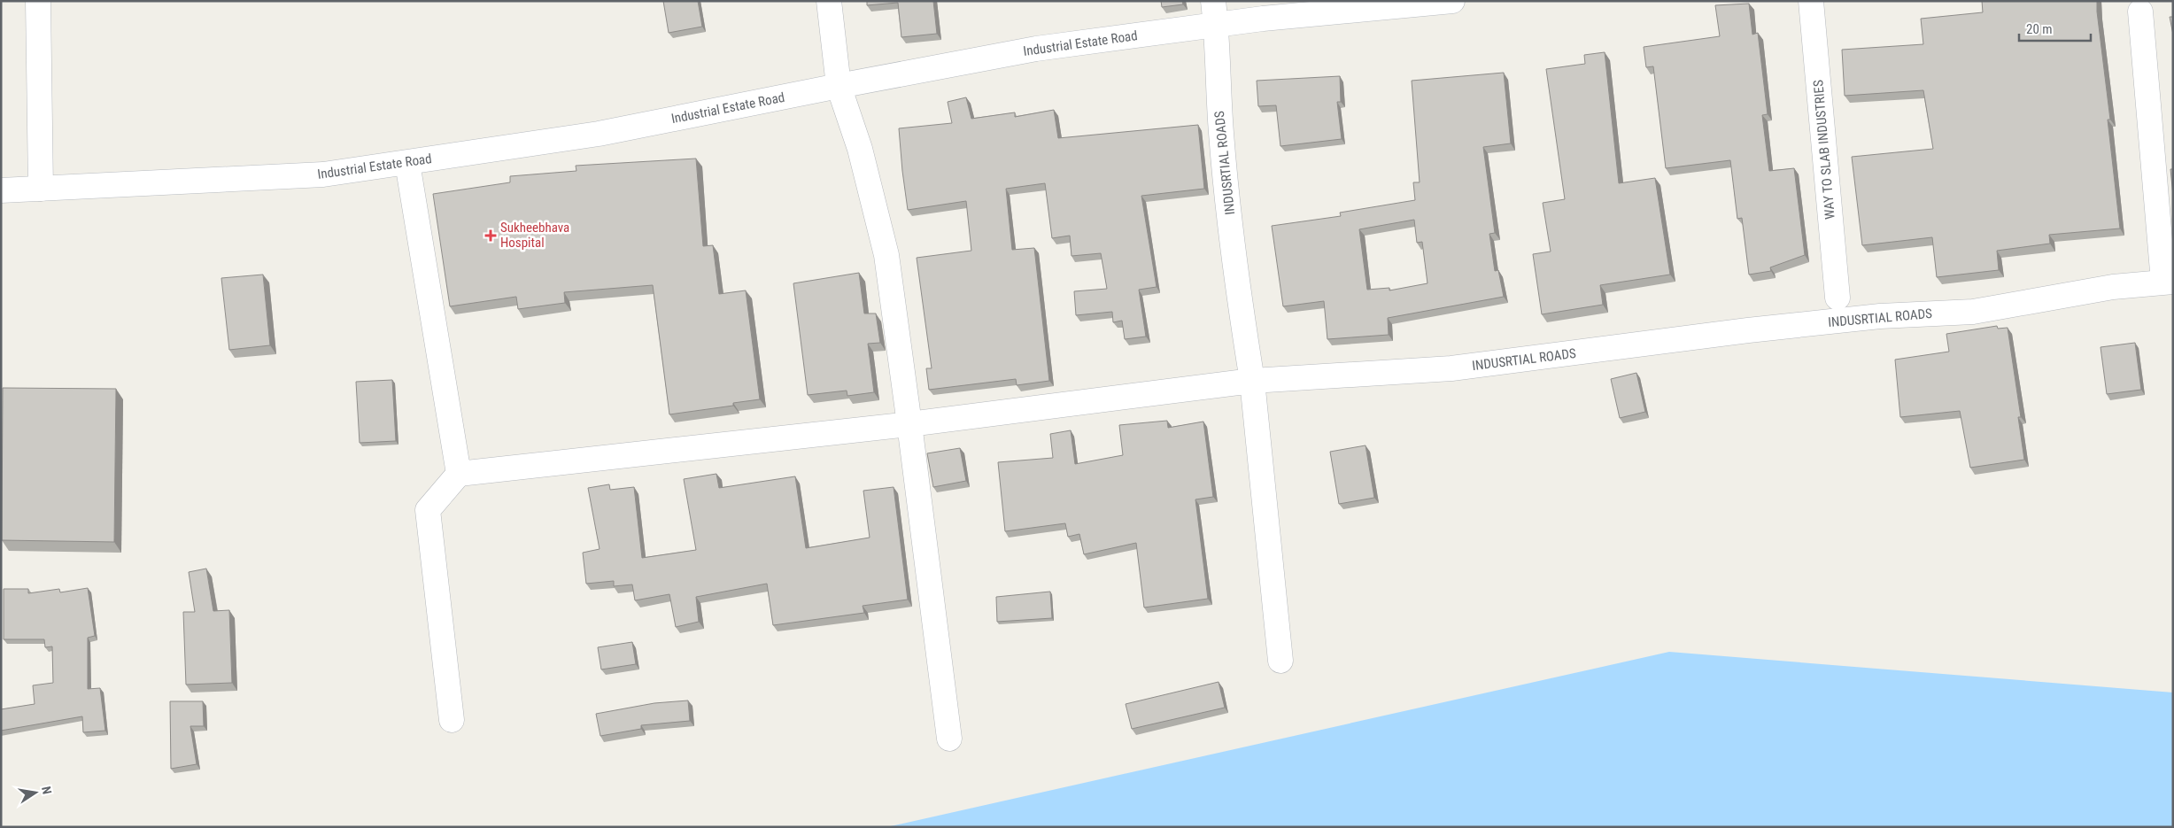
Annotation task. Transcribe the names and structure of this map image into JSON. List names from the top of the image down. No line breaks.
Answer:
{"streets":{"street":["Industrial Estate Road","WAY TO SLAB INDUSTRIES","INDUSRTIAL ROADS"]},"crossings":[["Industrial Estate Road","INDUSRTIAL ROADS"]],"places":{"health":["Sukheebhava Hospital"]},"scale_bar":"20 m","north":"right"}
